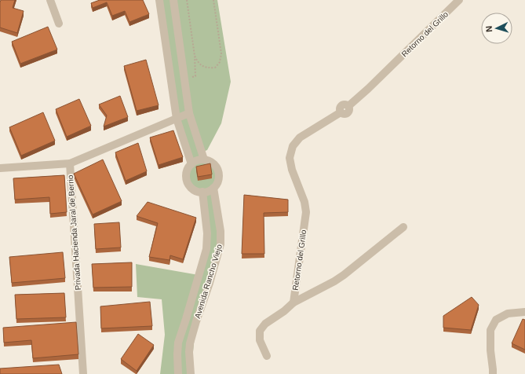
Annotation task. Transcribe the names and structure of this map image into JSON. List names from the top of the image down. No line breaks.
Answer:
{"streets":{"street":["Retorno del Grillo","Privada Hacienda Jaral de Berrio","Avenida Rancho Viejo"]},"north":"left"}
